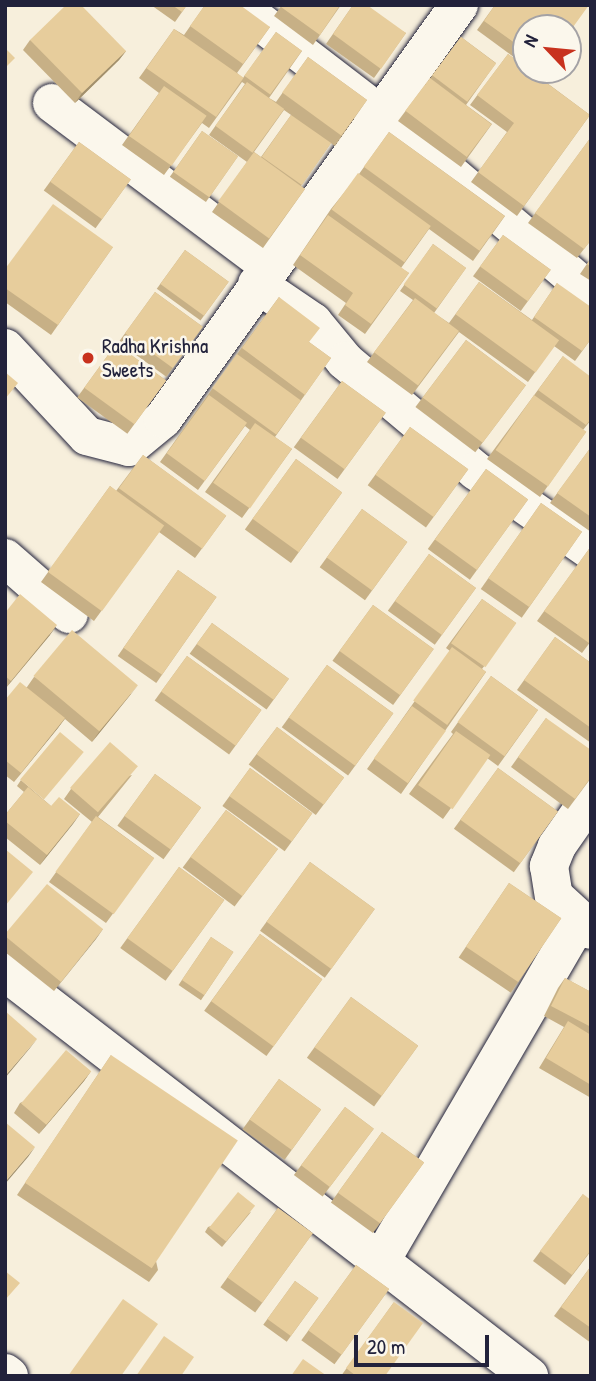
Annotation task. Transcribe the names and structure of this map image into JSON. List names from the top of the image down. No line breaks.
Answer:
{"places":["Radha Krishna Sweets"],"scale_bar":"20 m","north":"top left"}
